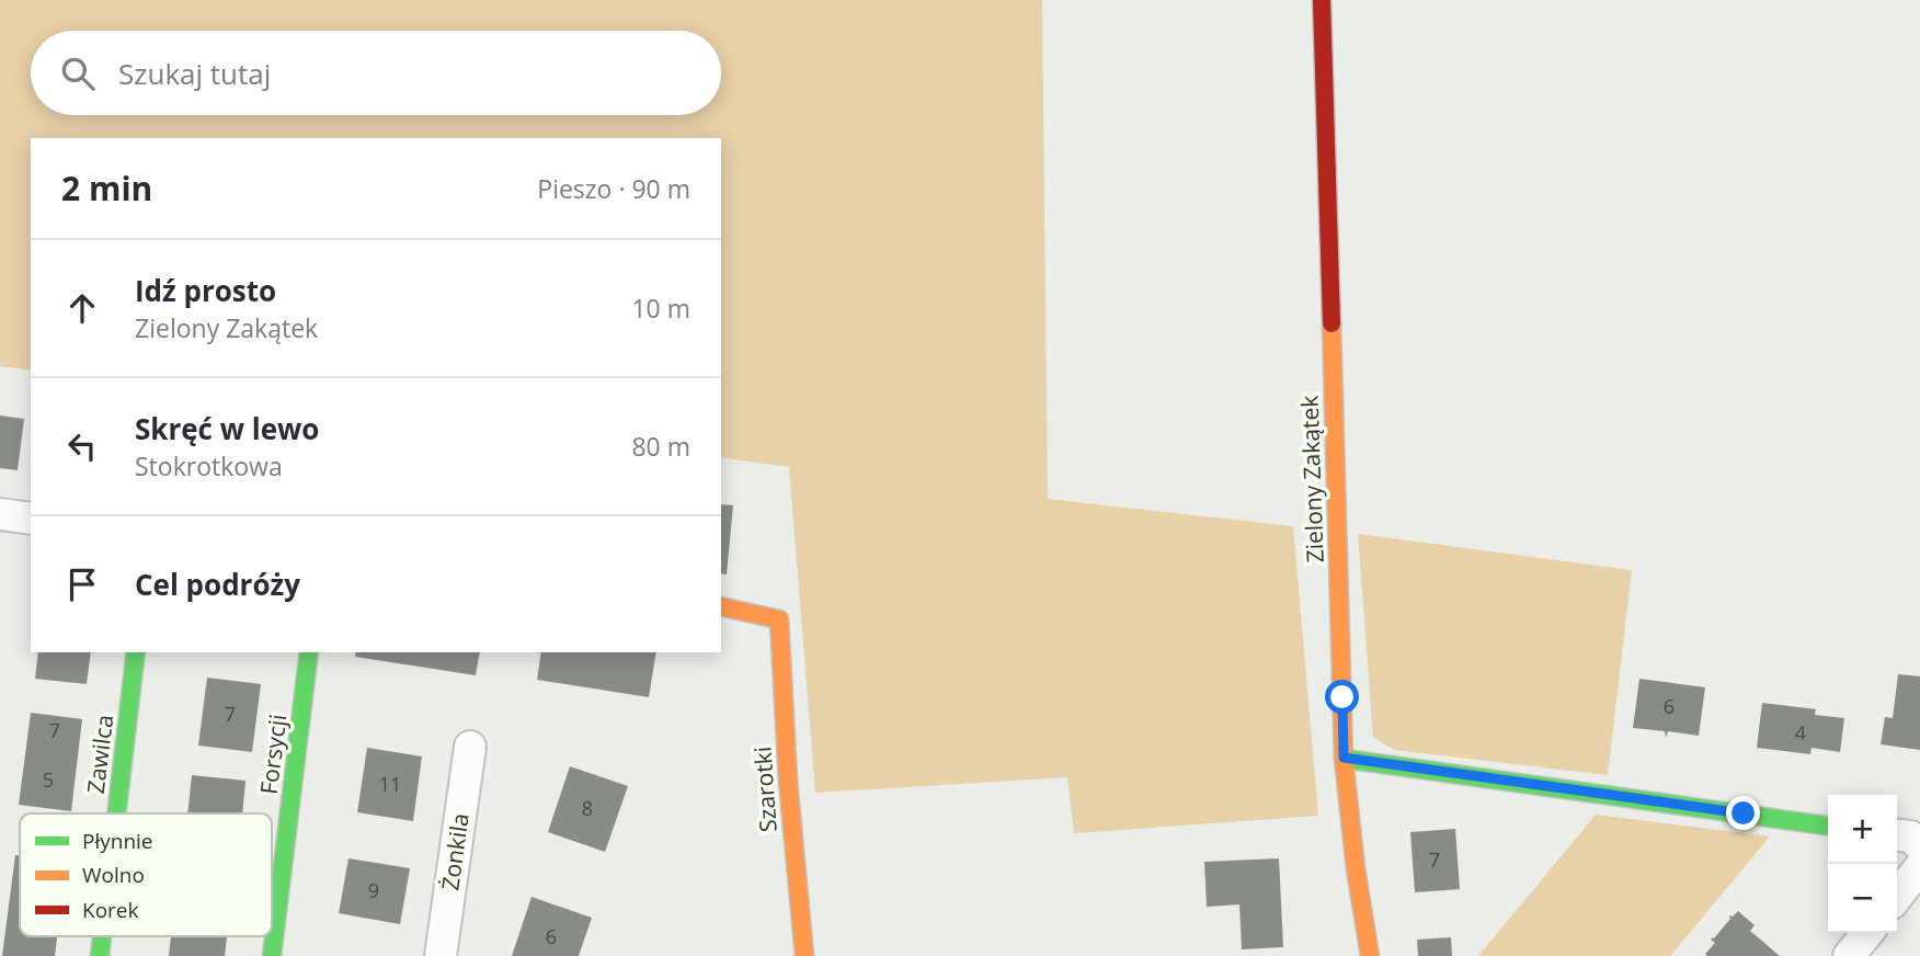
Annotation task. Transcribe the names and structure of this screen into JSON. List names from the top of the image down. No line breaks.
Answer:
{"streets":{"street":["Zielony Zakątek","Zawilca","Forsycji","Szarotki","Żonkila"]},"house_numbers":["6","7","7","4","5","11","8","7","9","6"],"legend":["Płynnie","Wolno","Korek"],"page":{"search":"Szukaj tutaj","heading":["2 min","Pieszo · 90 m"],"list":[["Idź prosto","Zielony Zakątek","10 m"],["Skręć w lewo","Stokrotkowa","80 m"],"Cel podróży"],"map_buttons":["+","−"]}}
